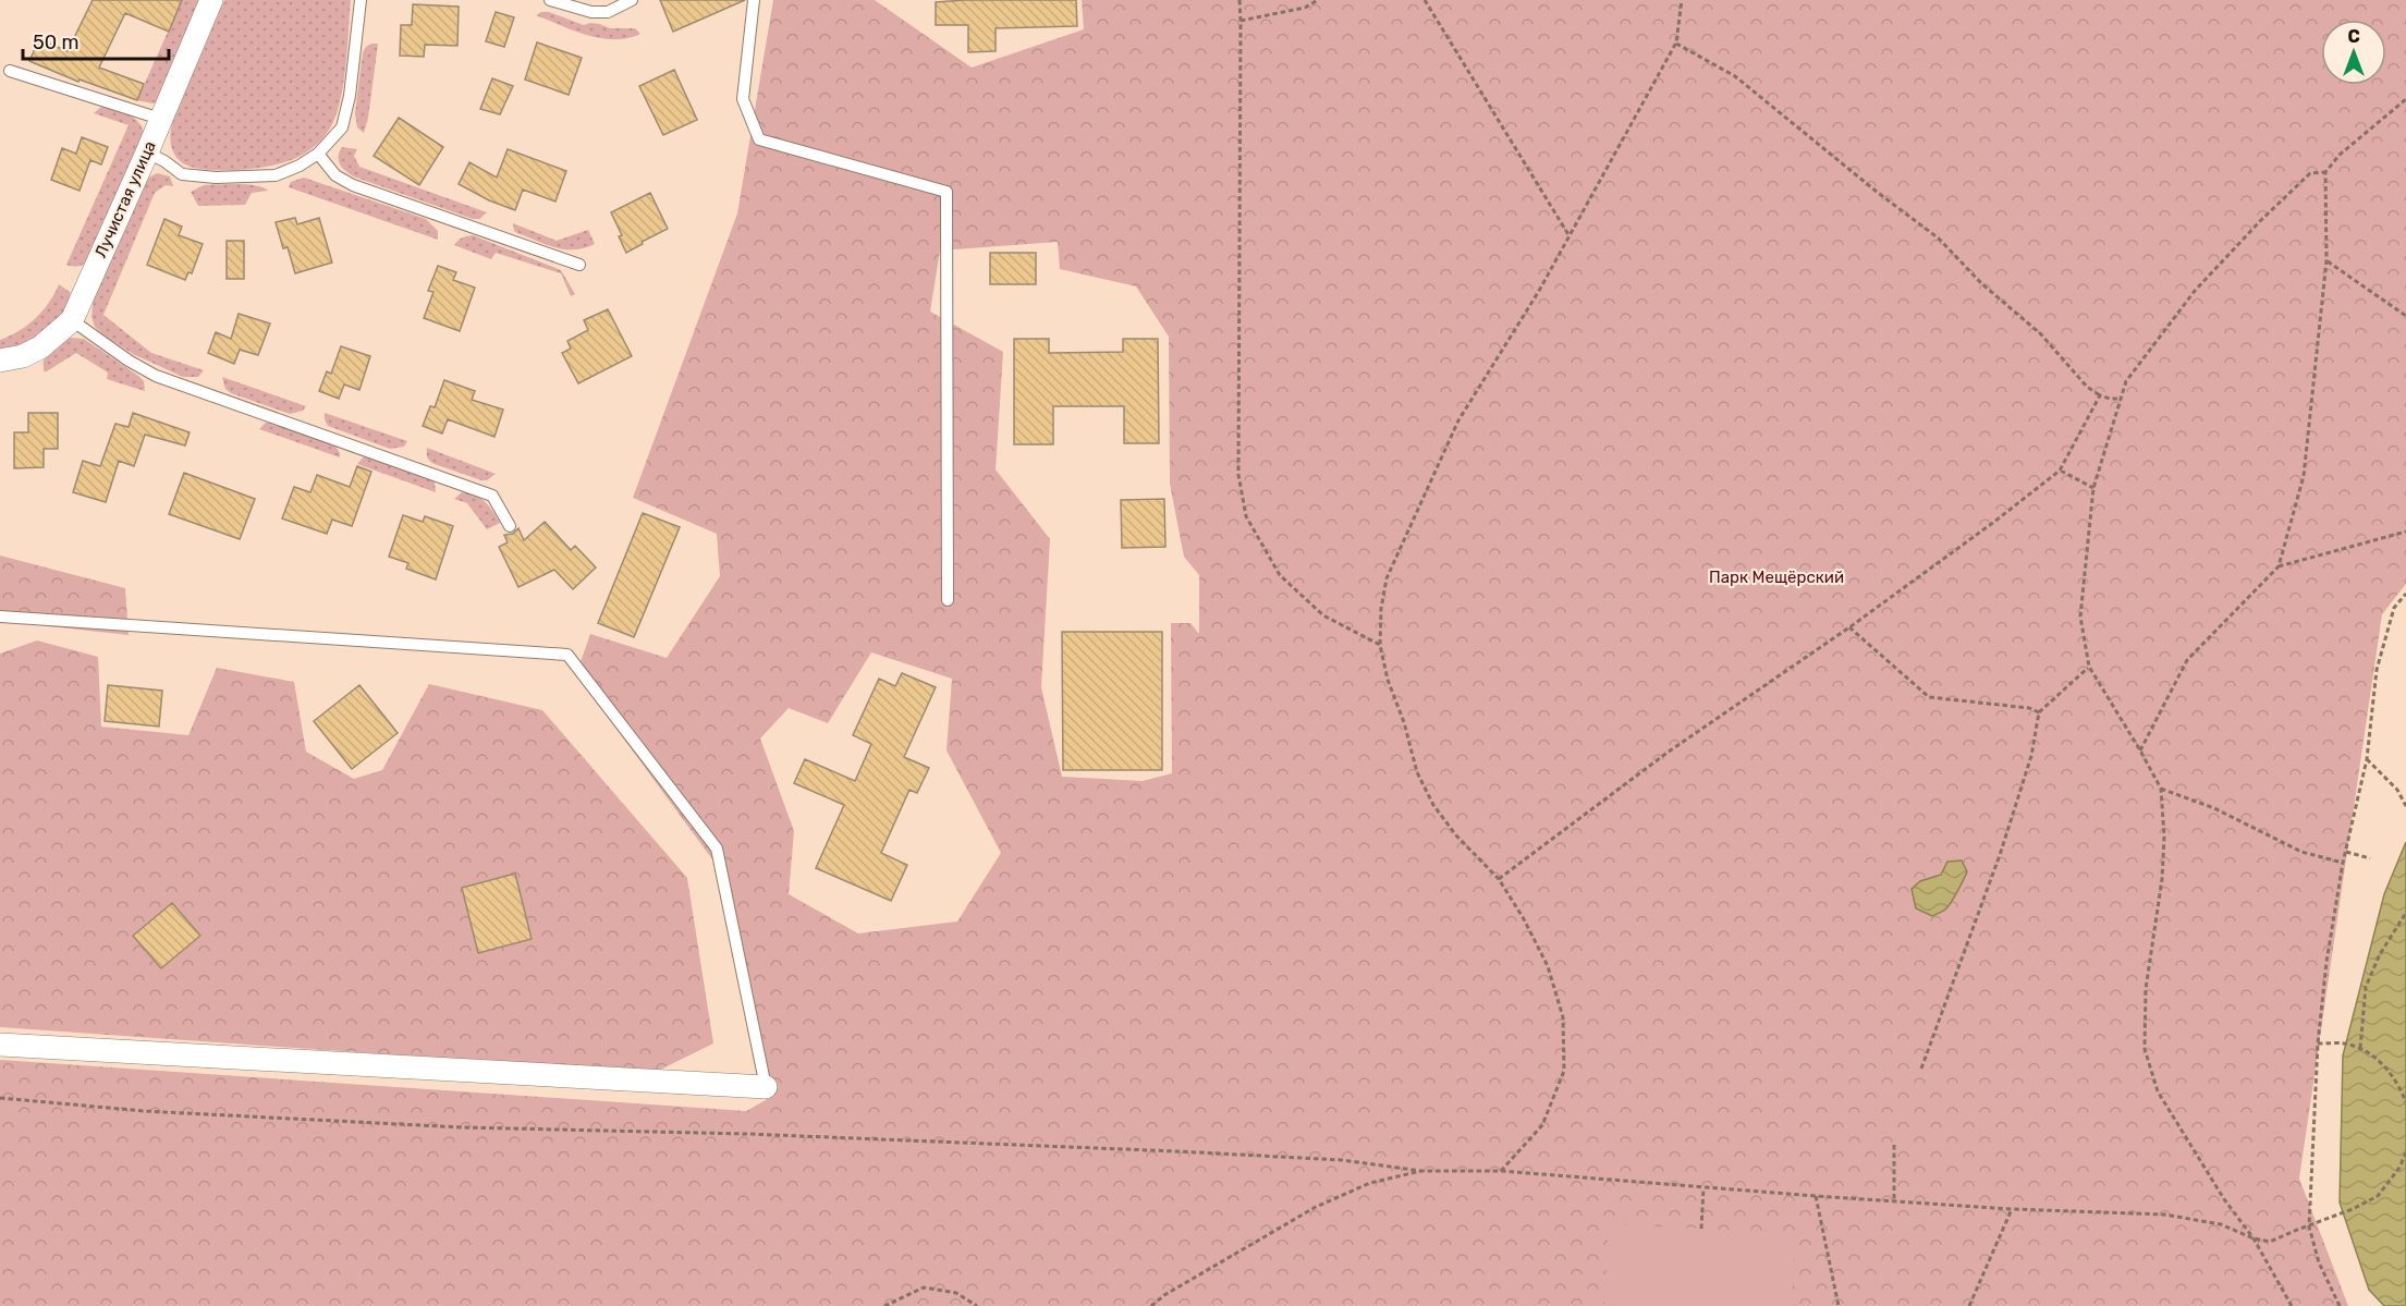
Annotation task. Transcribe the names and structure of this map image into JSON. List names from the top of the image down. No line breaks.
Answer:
{"streets":{"street":["Лучистая улица"]},"parks":["Парк Мещёрский"],"scale_bar":"50 m","north":"top"}
